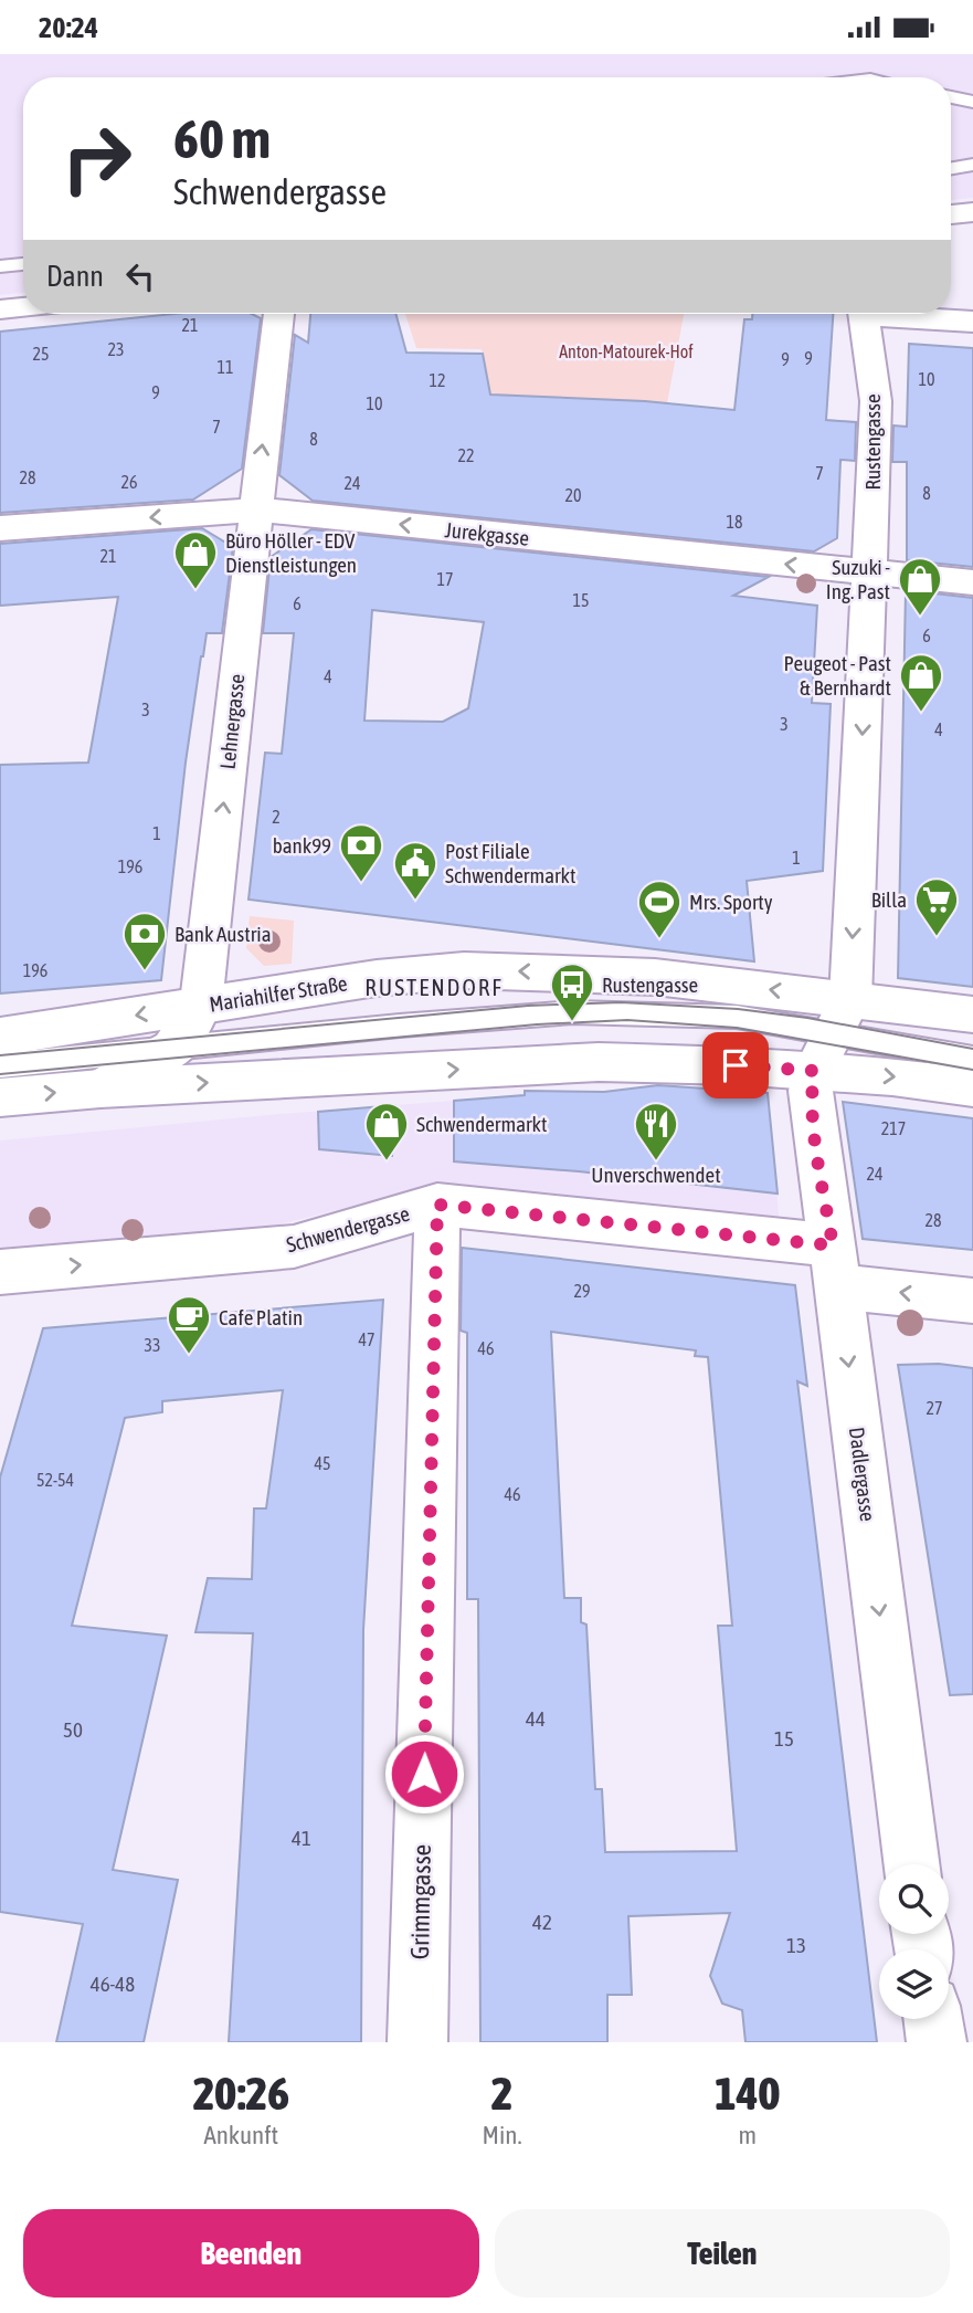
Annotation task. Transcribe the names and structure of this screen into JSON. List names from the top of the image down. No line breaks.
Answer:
{"streets":{"street":["Rustengasse","Jurekgasse","Lehnergasse","Mariahilfer Straße","Schwendergasse","Dadlergasse","Grimmgasse"]},"crossings":[["Rustengasse","Jurekgasse"],["Rustengasse","Mariahilfer Straße"],["Jurekgasse","Lehnergasse"],["Lehnergasse","Mariahilfer Straße"],["Schwendergasse","Dadlergasse"],["Schwendergasse","Grimmgasse"]],"one_way":["Rustengasse","Jurekgasse","Lehnergasse","Dadlergasse"],"districts":["RUSTENDORF"],"parks":["Anton-Matourek-Hof"],"places":{"shop":["Büro Höller - EDV Dienstleistungen","Suzuki - Ing. Past","Peugeot - Past & Bernhardt","Schwendermarkt"],"bank":["bank99","Bank Austria"],"public building":["Post Filiale Schwendermarkt"],"supermarket":["Billa"],"sports":["Mrs. Sporty"],"bus stop":["Rustengasse"],"restaurant":["Unverschwendet"],"cafe":["Cafe Platin"]},"house_numbers":["21","23","25","9","9","11","10","12","9","10","7","8","22","7","28","26","24","8","20","18","21","17","15","6","6","4","3","3","4","2","1","1","196","196","217","24","28","29","47","33","46","27","45","52-54","46","44","50","15","41","42","13","46-48"],"page":{"status":"20:24","turn":["60 m","Schwendergasse"],"then":"Dann","eta":["20:26","Ankunft","2","Min.","140","m"],"buttons":["Beenden","Teilen"]}}
